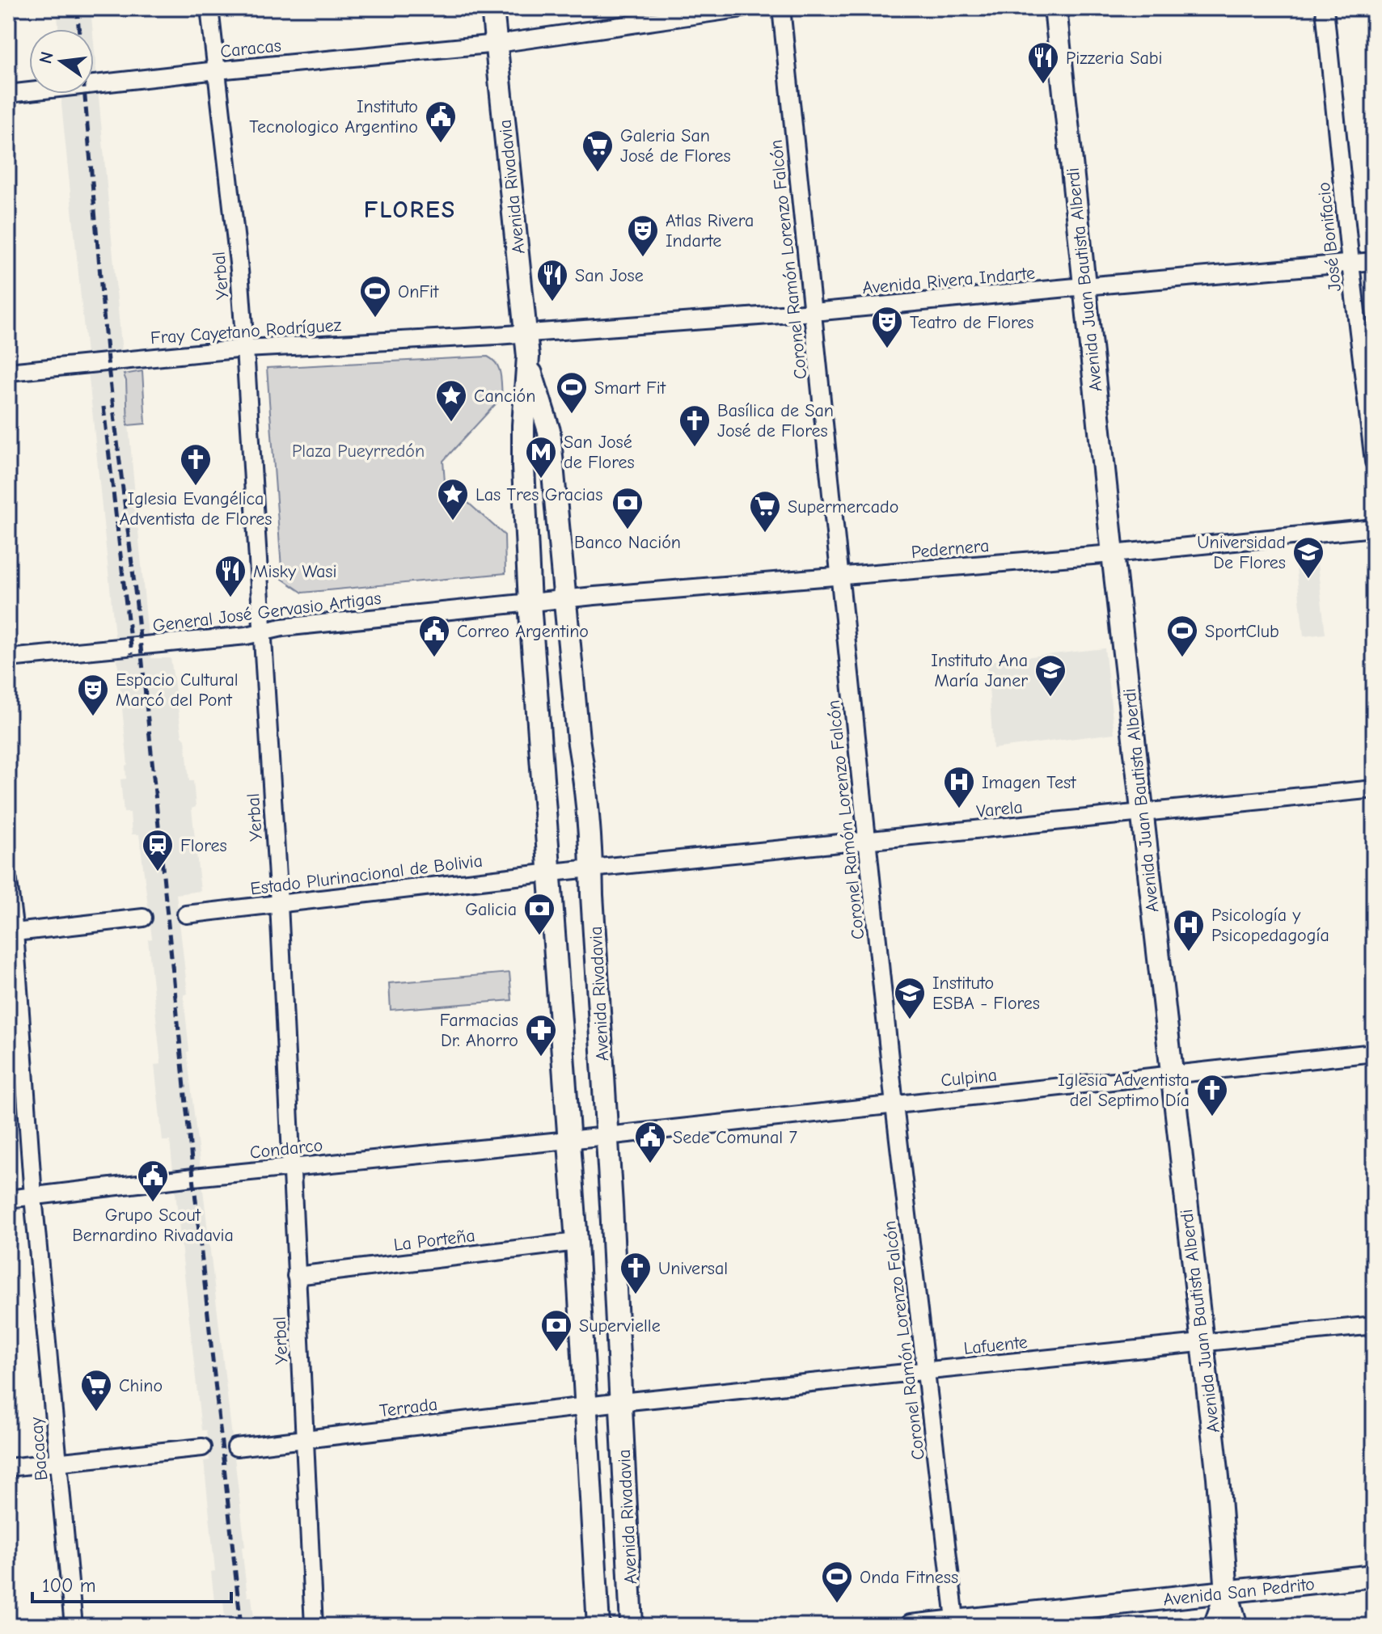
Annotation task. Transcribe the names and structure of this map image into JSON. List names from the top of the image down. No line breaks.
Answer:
{"streets":{"main road":["Avenida Rivadavia","Avenida Juan Bautista Alberdi","Avenida San Pedrito"],"street":["Caracas","José Bonifacio","Coronel Ramón Lorenzo Falcón","Yerbal","Avenida Rivera Indarte","Fray Cayetano Rodríguez","Pedernera","General José Gervasio Artigas","Varela","Estado Plurinacional de Bolivia","Culpina","Condarco","La Porteña","Lafuente","Terrada","Bacacay"]},"crossings":[["Caracas","Avenida Rivadavia"],["Caracas","Yerbal"],["Avenida Rivadavia","Avenida Rivera Indarte"],["Avenida Rivadavia","Fray Cayetano Rodríguez"],["Avenida Rivadavia","Pedernera"],["Avenida Rivadavia","General José Gervasio Artigas"],["Avenida Rivadavia","Varela"],["Avenida Rivadavia","Estado Plurinacional de Bolivia"],["Avenida Rivadavia","Culpina"],["Avenida Rivadavia","Condarco"],["Avenida Rivadavia","La Porteña"],["Avenida Rivadavia","Lafuente"],["Avenida Rivadavia","Terrada"],["José Bonifacio","Avenida Rivera Indarte"],["Coronel Ramón Lorenzo Falcón","Avenida Rivera Indarte"],["Coronel Ramón Lorenzo Falcón","Pedernera"],["Coronel Ramón Lorenzo Falcón","Varela"],["Coronel Ramón Lorenzo Falcón","Culpina"],["Coronel Ramón Lorenzo Falcón","Lafuente"],["Coronel Ramón Lorenzo Falcón","Avenida San Pedrito"],["Yerbal","Fray Cayetano Rodríguez"],["Yerbal","General José Gervasio Artigas"],["Yerbal","Estado Plurinacional de Bolivia"],["Yerbal","Condarco"],["Yerbal","La Porteña"],["Yerbal","Terrada"],["Avenida Rivera Indarte","Avenida Juan Bautista Alberdi"],["Avenida Rivera Indarte","Fray Cayetano Rodríguez"],["Avenida Juan Bautista Alberdi","Pedernera"],["Avenida Juan Bautista Alberdi","Varela"],["Avenida Juan Bautista Alberdi","Culpina"],["Avenida Juan Bautista Alberdi","Lafuente"],["Avenida Juan Bautista Alberdi","Avenida San Pedrito"],["Pedernera","General José Gervasio Artigas"],["Varela","Estado Plurinacional de Bolivia"],["Culpina","Condarco"],["Condarco","Bacacay"],["Lafuente","Terrada"]],"districts":["FLORES"],"parks":["Plaza Pueyrredón"],"places":{"restaurant":["Pizzeria Sabi","San Jose","Misky Wasi"],"public building":["Instituto Tecnologico Argentino","Correo Argentino","Sede Comunal 7","Grupo Scout Bernardino Rivadavia"],"supermarket":["Galeria San José de Flores","Supermercado","Chino"],"theatre":["Atlas Rivera Indarte","Teatro de Flores","Espacio Cultural Marcó del Pont"],"sports":["OnFit","Smart Fit","SportClub","Onda Fitness"],"place":["Canción","Las Tres Gracias"],"church":["Basílica de San José de Flores","Iglesia Evangélica Adventista de Flores","Iglesia Adventista del Septimo Día","Universal"],"metro station":["San José de Flores"],"bank":["Banco Nación","Galicia","Supervielle"],"school or university":["Universidad De Flores","Instituto Ana María Janer","Instituto ESBA - Flores"],"hospital":["Imagen Test","Psicología y Psicopedagogía"],"station":["Flores"],"pharmacy":["Farmacias Dr. Ahorro"]},"scale_bar":"100 m","north":"left"}
